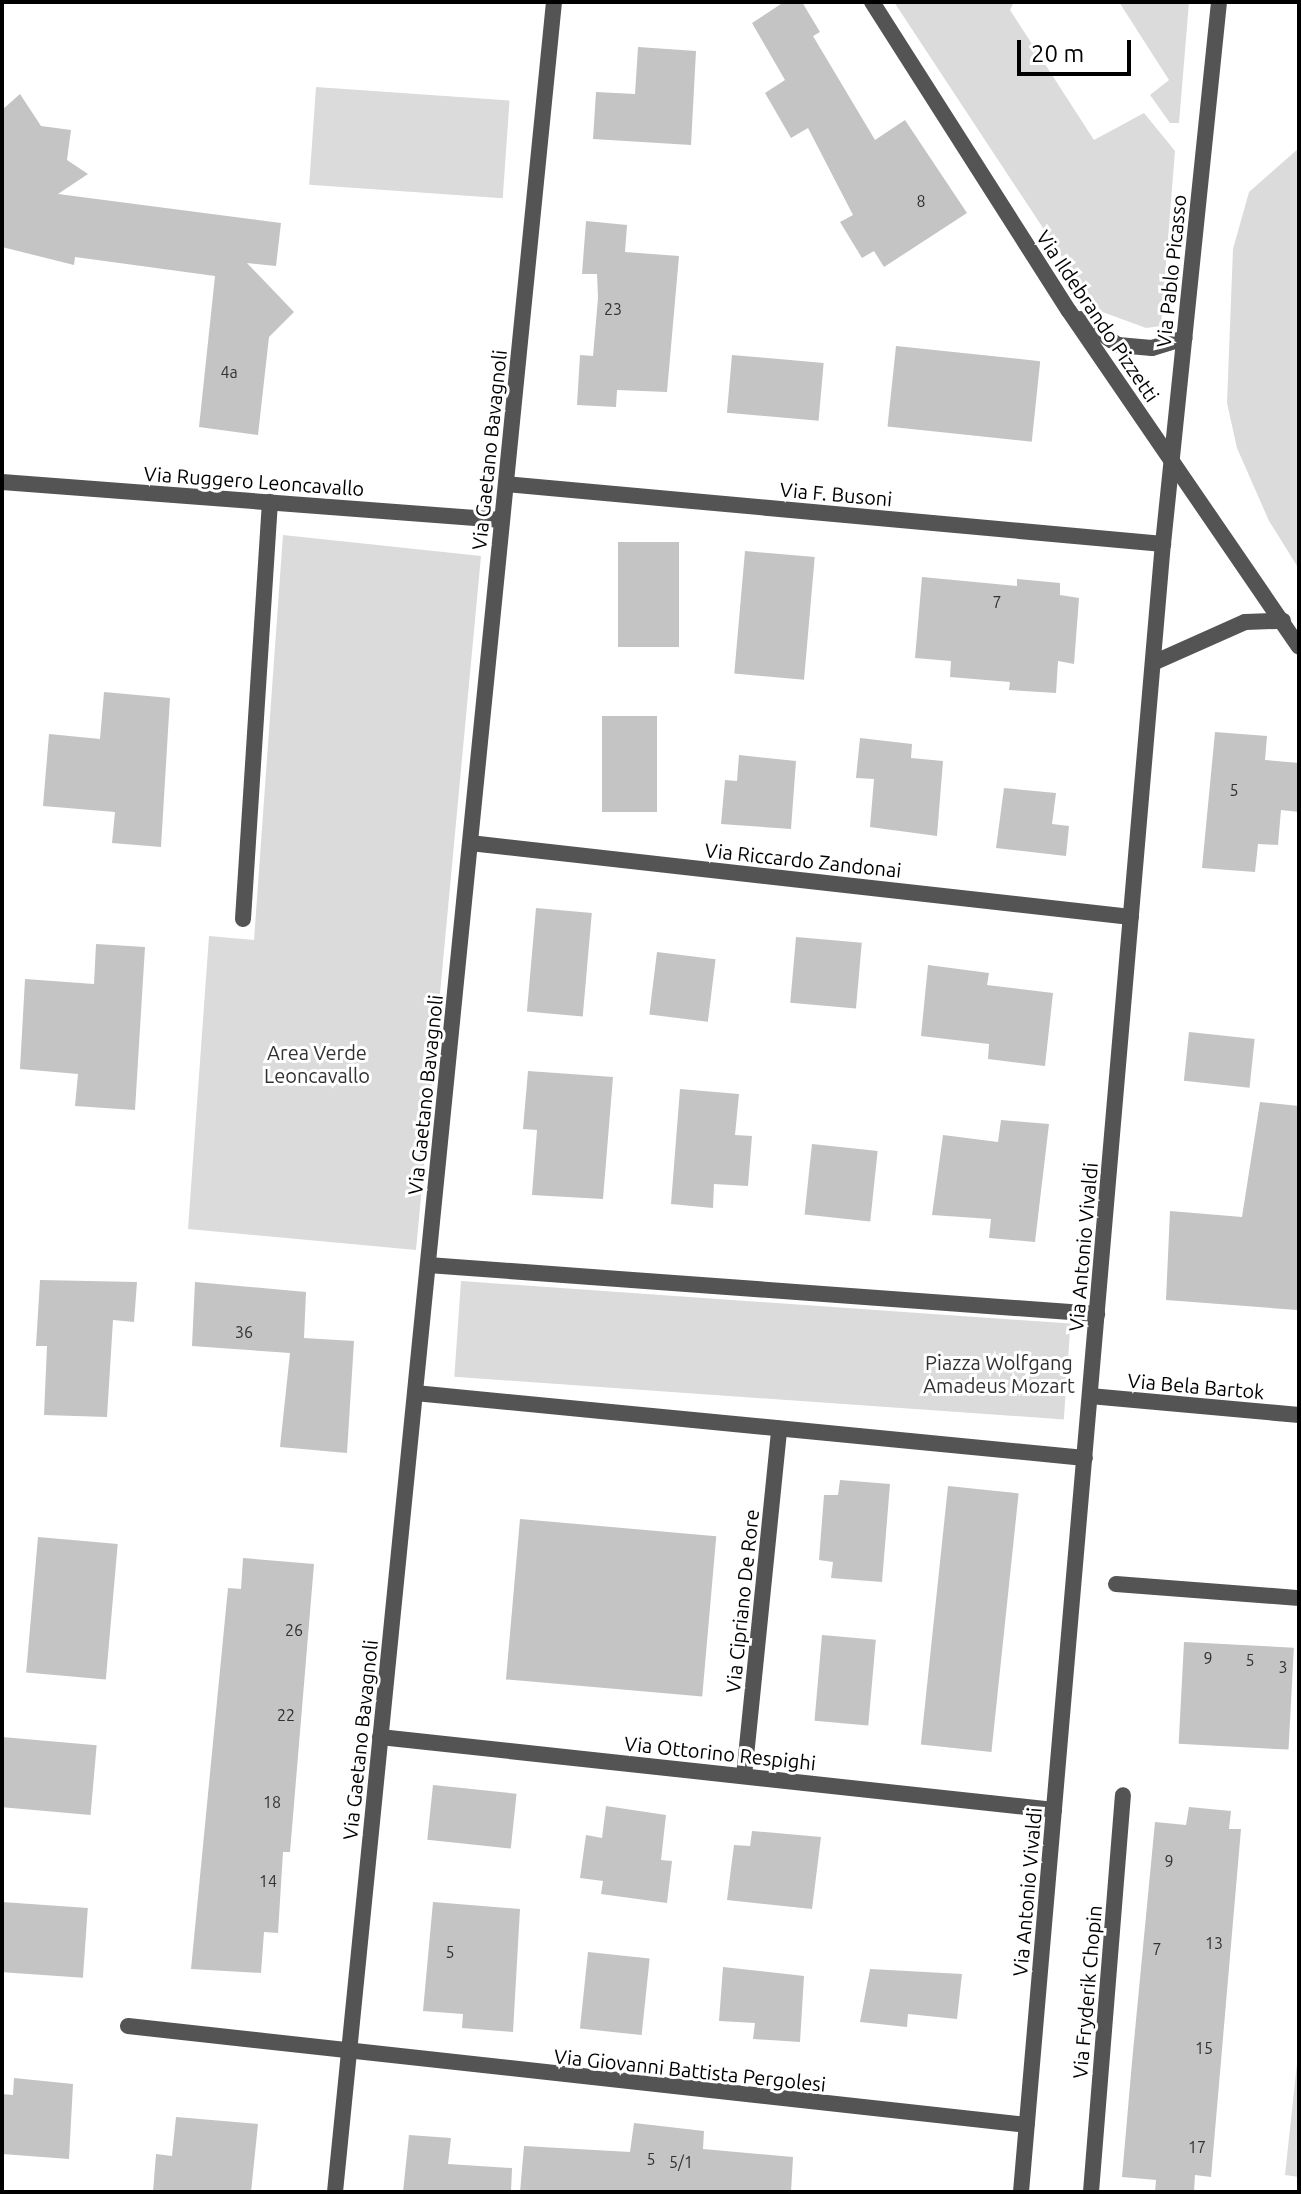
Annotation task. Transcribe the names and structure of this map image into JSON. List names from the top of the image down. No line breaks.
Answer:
{"streets":{"street":["Via Pablo Picasso","Via Ildebrando Pizzetti","Via Gaetano Bavagnoli","Via Ruggero Leoncavallo","Via F. Busoni","Via Riccardo Zandonai","Via Antonio Vivaldi","Via Bela Bartok","Via Cipriano De Rore","Via Ottorino Respighi","Via Fryderik Chopin","Via Giovanni Battista Pergolesi"]},"crossings":[["Via Pablo Picasso","Via Ildebrando Pizzetti"],["Via Pablo Picasso","Via F. Busoni"],["Via Pablo Picasso","Via Antonio Vivaldi"],["Via Gaetano Bavagnoli","Via Ruggero Leoncavallo"],["Via Gaetano Bavagnoli","Via F. Busoni"],["Via Gaetano Bavagnoli","Via Riccardo Zandonai"],["Via Gaetano Bavagnoli","Via Ottorino Respighi"],["Via Gaetano Bavagnoli","Via Giovanni Battista Pergolesi"],["Via F. Busoni","Via Antonio Vivaldi"],["Via Riccardo Zandonai","Via Antonio Vivaldi"],["Via Antonio Vivaldi","Via Bela Bartok"],["Via Antonio Vivaldi","Via Ottorino Respighi"],["Via Antonio Vivaldi","Via Giovanni Battista Pergolesi"],["Via Cipriano De Rore","Via Ottorino Respighi"]],"parks":["Area Verde Leoncavallo","Piazza Wolfgang Amadeus Mozart"],"house_numbers":["8","23","4a","7","5","36","26","9","5","3","22","18","9","14","13","7","5","15","17","5","5/1"],"scale_bar":"20 m"}
